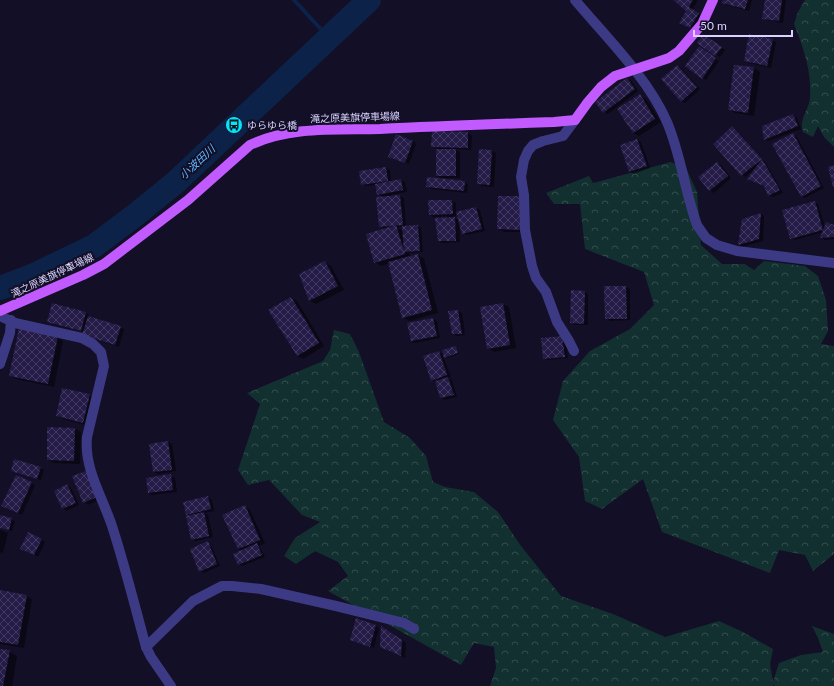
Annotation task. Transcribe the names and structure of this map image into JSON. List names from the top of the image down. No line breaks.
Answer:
{"streets":{"main road":["滝之原美旗停車場線"]},"water":["小波田川"],"places":{"bus stop":["ゆらゆら橋"]},"scale_bar":"50 m"}
